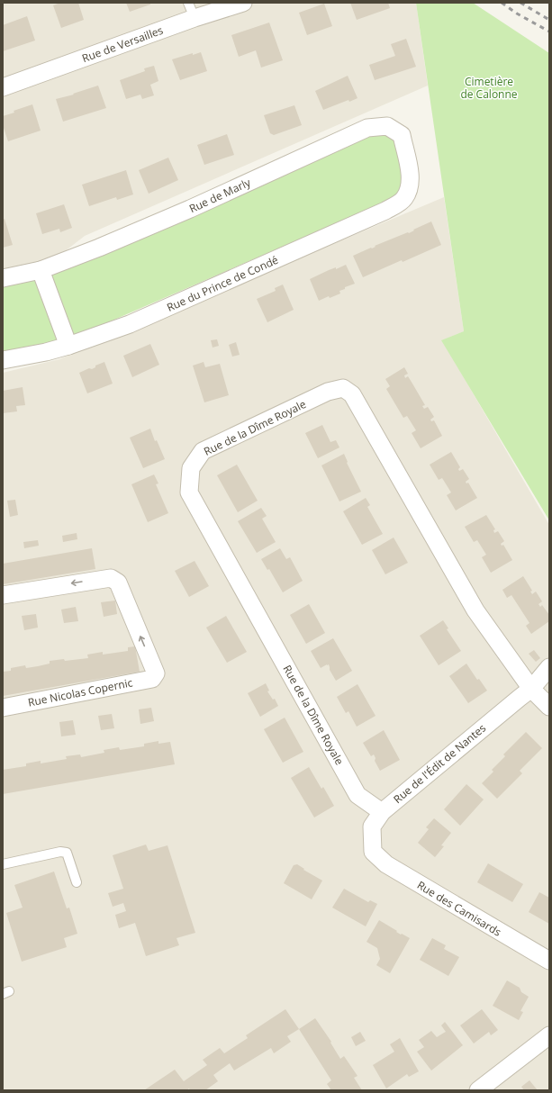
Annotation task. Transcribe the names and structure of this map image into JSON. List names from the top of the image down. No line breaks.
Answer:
{"streets":{"street":["Rue de Versailles","Rue de Marly","Rue du Prince de Condé","Rue de la Dîme Royale","Rue Nicolas Copernic","Rue de l'Édit de Nantes","Rue des Camisards"]},"crossings":[["Rue de Marly","Rue du Prince de Condé"],["Rue de la Dîme Royale","Rue de l'Édit de Nantes"],["Rue de l'Édit de Nantes","Rue des Camisards"]],"parks":["Cimetière de Calonne"]}
